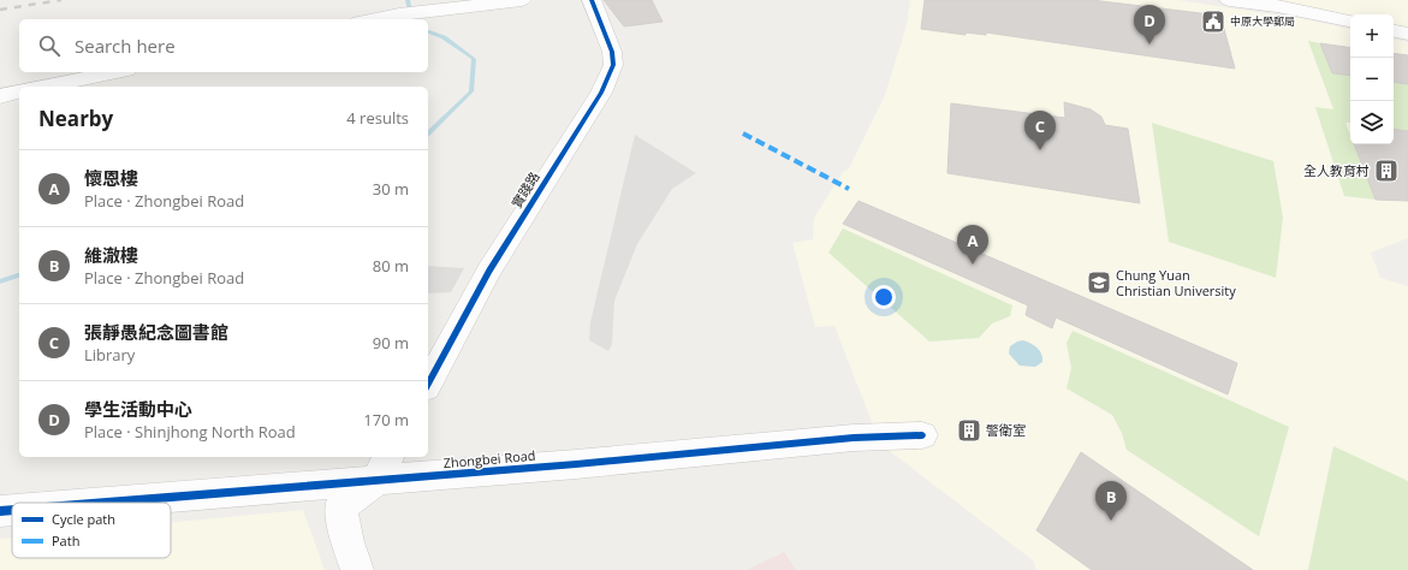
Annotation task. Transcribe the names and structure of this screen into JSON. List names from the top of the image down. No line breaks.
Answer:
{"streets":{"street":["實踐路","Zhongbei Road"]},"places":{"public building":["中原大學郵局"],"building":["全人教育村","警衛室"],"school or university":["Chung Yuan Christian University"]},"legend":["Cycle path","Path"],"page":{"pins":["D","C","A","B"],"map_buttons":["+","−"],"search":"Search here","heading":["Nearby","4 results"],"list":[{"mark":"A","name":"懷恩樓","note":"Place · Zhongbei Road","value":"30 m"},{"mark":"B","name":"維澈樓","note":"Place · Zhongbei Road","value":"80 m"},{"mark":"C","name":"張靜愚紀念圖書館","note":"Library","value":"90 m"},{"mark":"D","name":"學生活動中心","note":"Place · Shinjhong North Road","value":"170 m"}]}}
